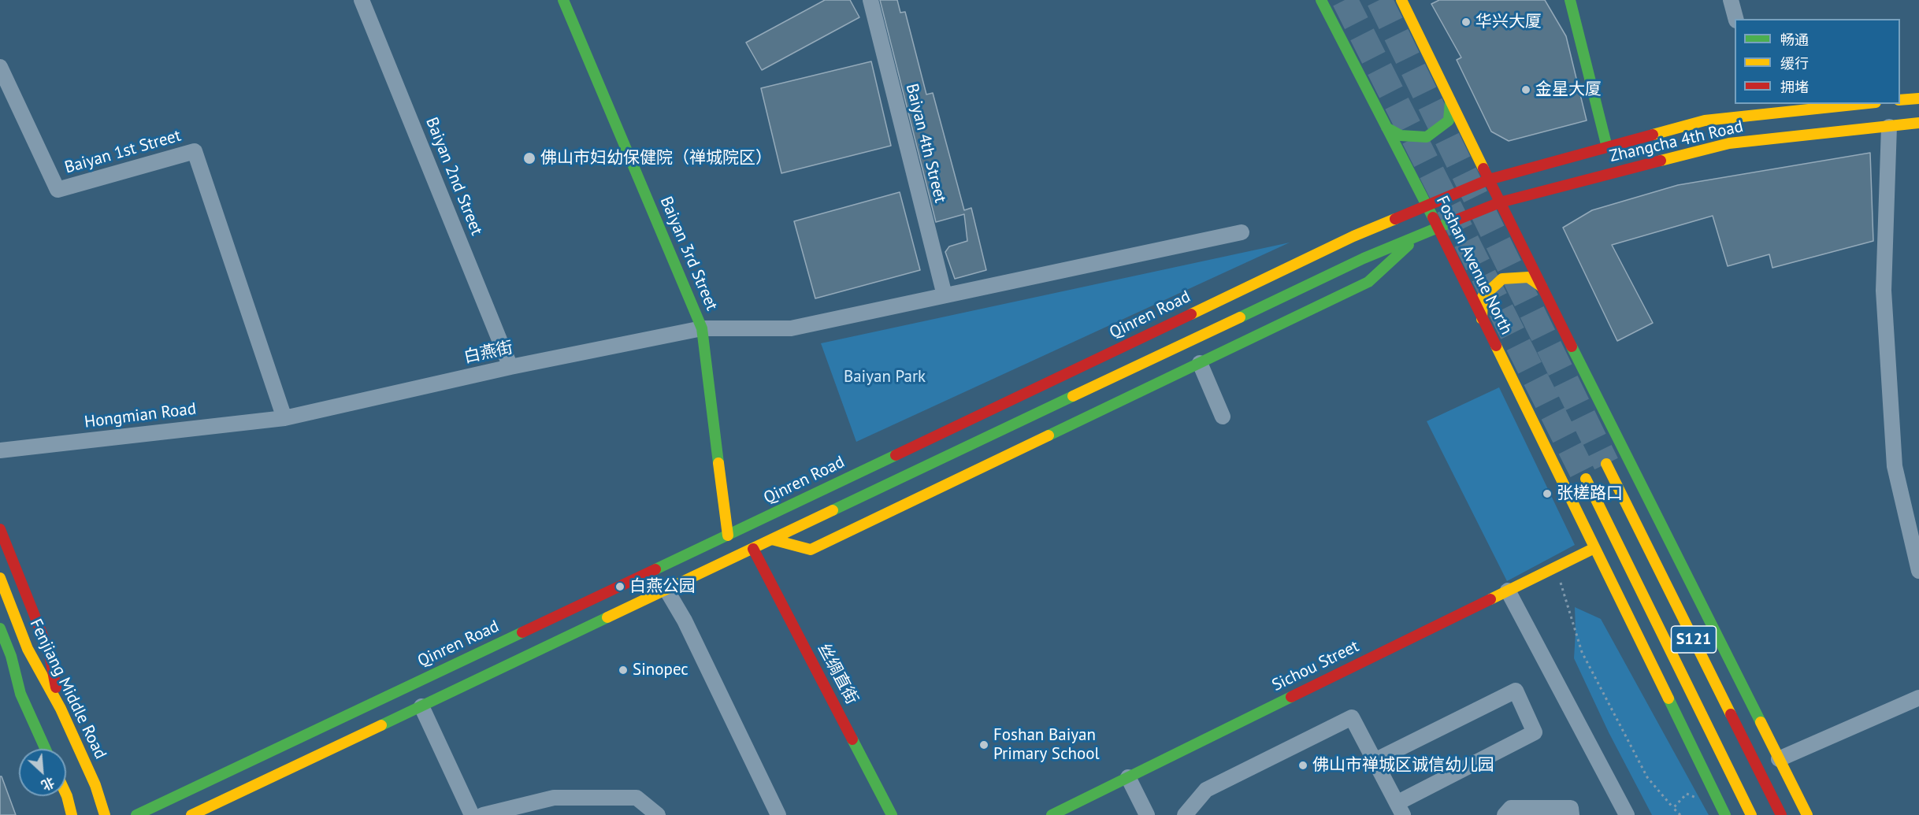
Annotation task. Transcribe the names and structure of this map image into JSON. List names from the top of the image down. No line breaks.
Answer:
{"streets":{"main road":["Zhangcha 4th Road","Baiyan 3rd Street","Foshan Avenue North","Qinren Road","S121","Sichou Street","丝绸直街","Fenjiang Middle Road"],"street":["Baiyan 4th Street","Baiyan 1st Street","Baiyan 2nd Street","白燕街","Hongmian Road"]},"crossings":[["Zhangcha 4th Road","Qinren Road"],["Baiyan 4th Street","白燕街"],["Baiyan 1st Street","白燕街"],["Baiyan 1st Street","Hongmian Road"],["Baiyan 2nd Street","白燕街"],["Baiyan 3rd Street","Qinren Road"],["Baiyan 3rd Street","白燕街"],["Foshan Avenue North","Qinren Road"],["Foshan Avenue North","Sichou Street"],["白燕街","Hongmian Road"]],"parks":["Baiyan Park"],"places":["华兴大厦","金星大厦","佛山市妇幼保健院（禅城院区）","张槎路口","白燕公园","Sinopec","Foshan Baiyan Primary School","佛山市禅城区诚信幼儿园"],"legend":["畅通","缓行","拥堵"],"north":"bottom right"}
